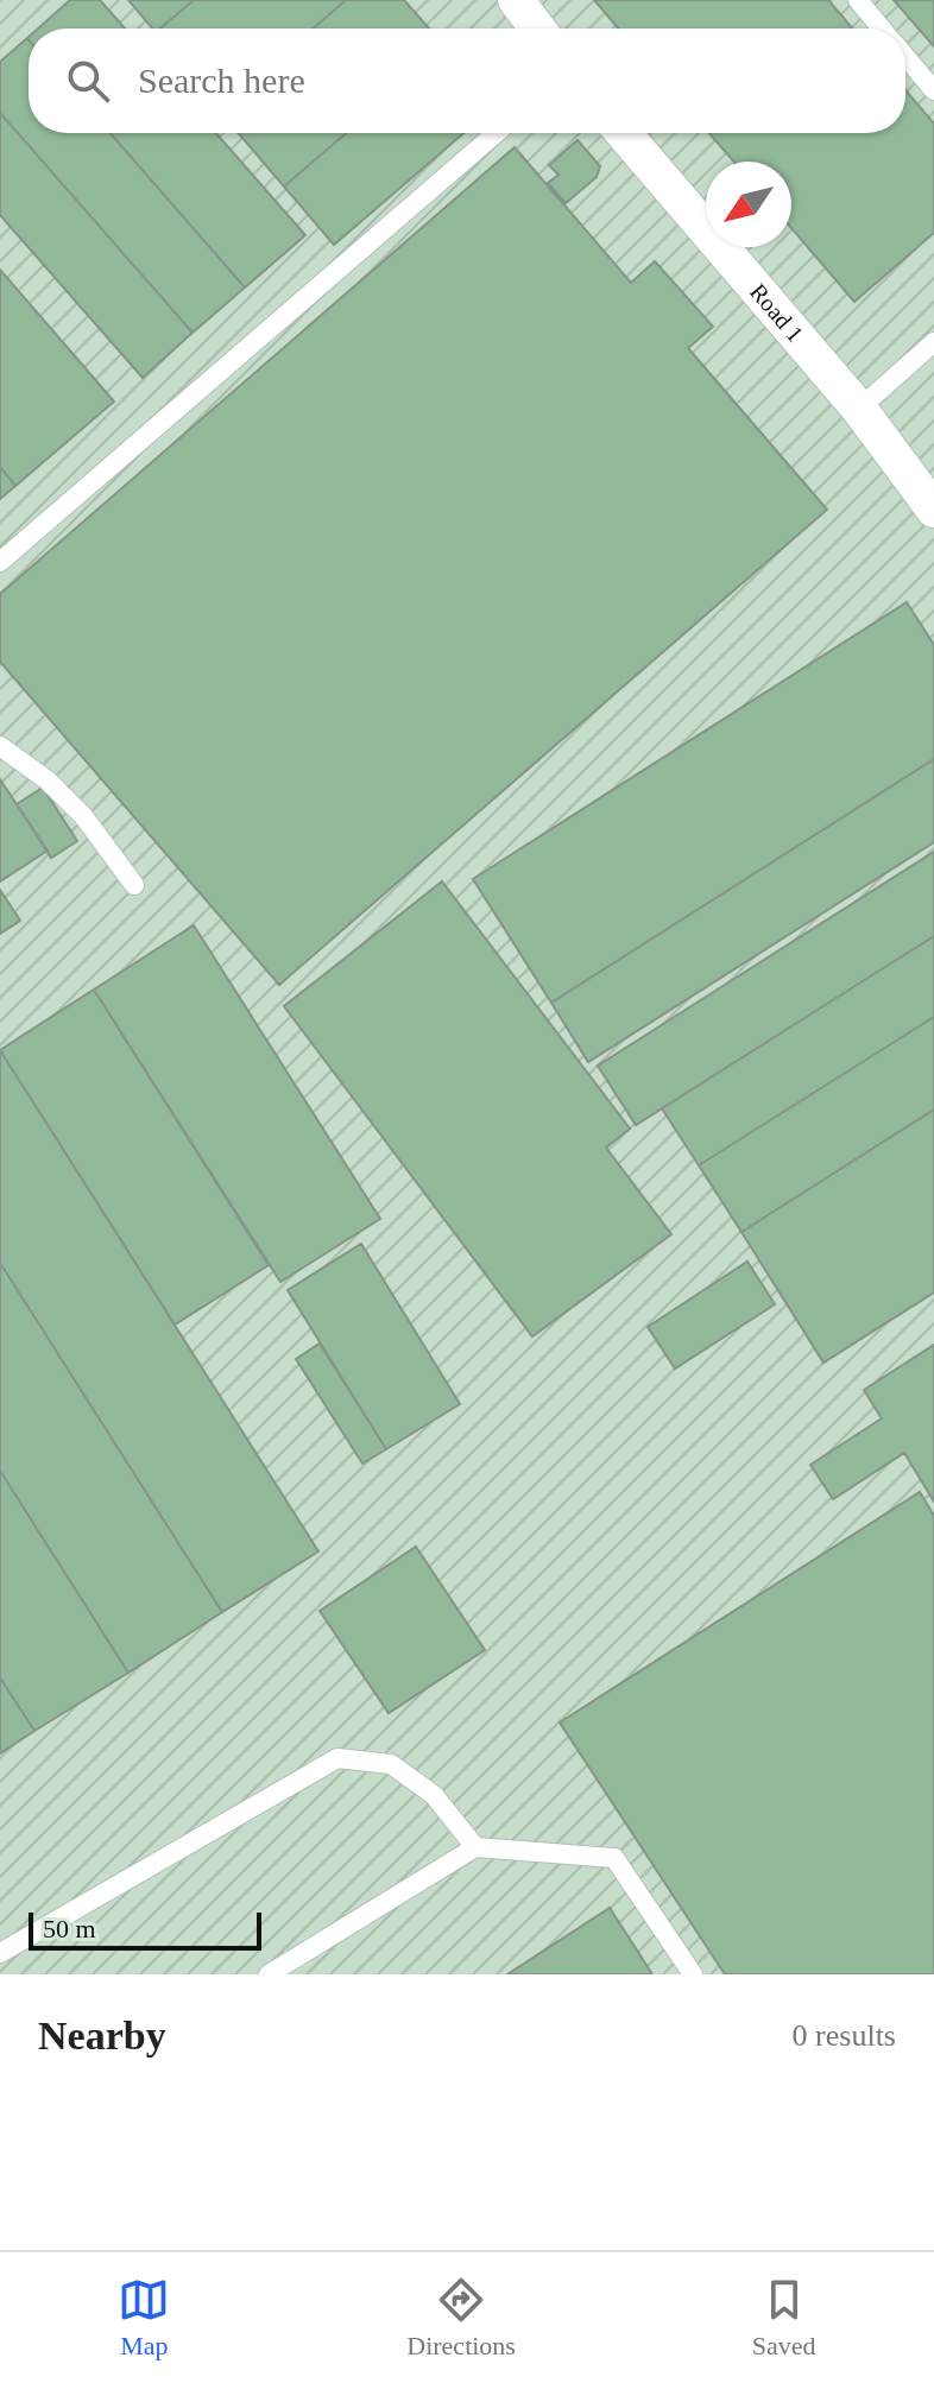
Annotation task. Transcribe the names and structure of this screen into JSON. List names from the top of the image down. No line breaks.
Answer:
{"streets":{"street":["Road 1"]},"scale_bar":"50 m","north":"bottom left","page":{"search":"Search here","scale":"50 m","heading":["Nearby","0 results"],"nav":["Map","Directions","Saved"]}}
